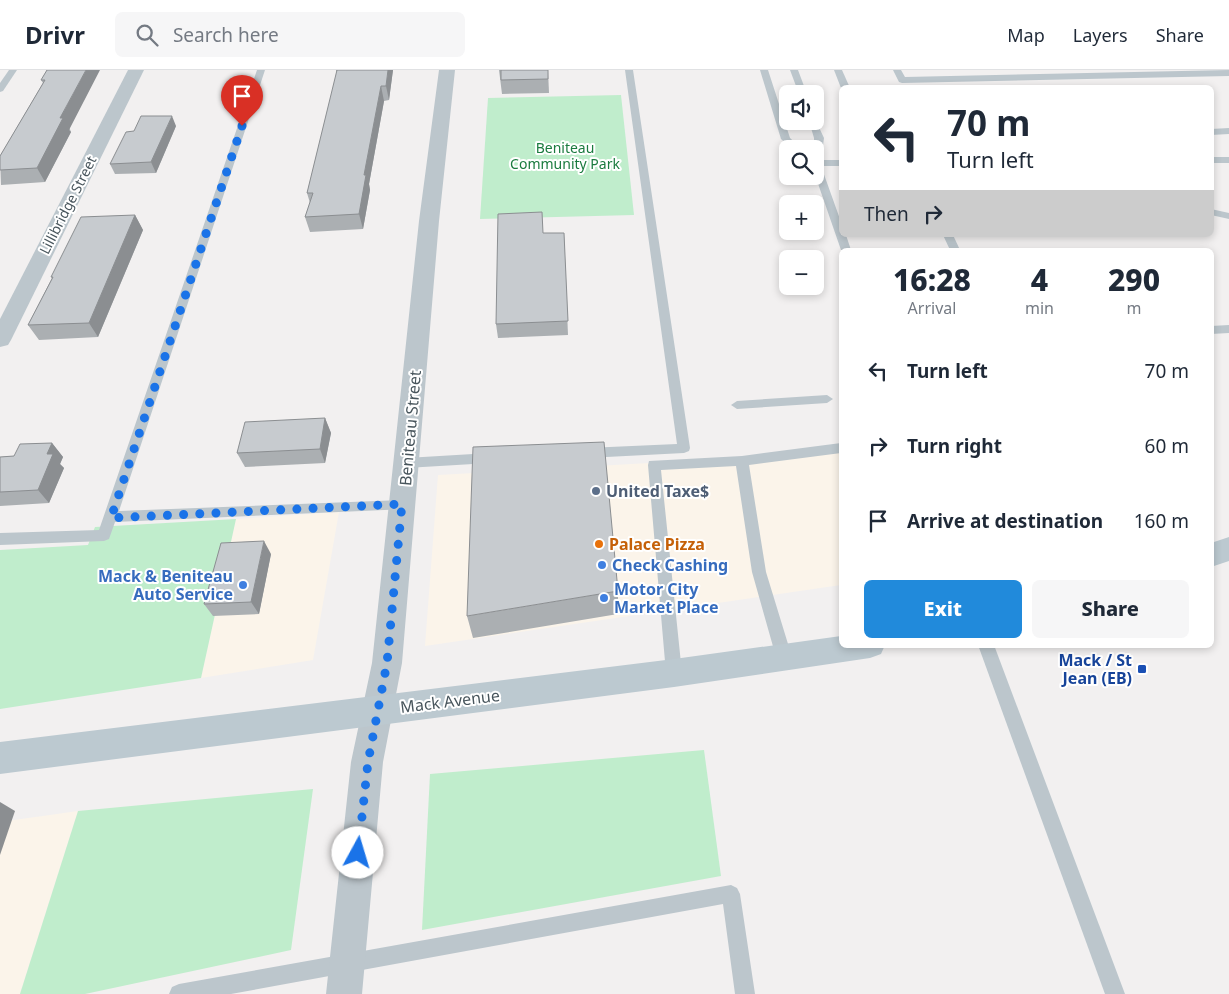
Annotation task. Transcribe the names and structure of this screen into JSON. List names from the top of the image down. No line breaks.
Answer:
{"streets":{"main road":["Mack Avenue"],"street":["Lillibridge Street","Beniteau Street"]},"crossings":[["Beniteau Street","Mack Avenue"]],"parks":["Beniteau Community Park"],"places":{"other":["United Taxe$","Palace Pizza","Check Cashing","Mack & Beniteau Auto Service","Motor City Market Place"],"transit":["Mack / St Jean (EB)"]},"page":{"header":"Drivr","search":"Search here","nav":["Map","Layers","Share"],"map_buttons":["+","−"],"turn":["70 m","Turn left"],"then":"Then","eta":["16:28","Arrival","4","min","290","m"],"list":[{"name":"Turn left","value":"70 m"},{"name":"Turn right","value":"60 m"},{"name":"Arrive at destination","value":"160 m"}],"buttons":["Exit","Share"]}}
